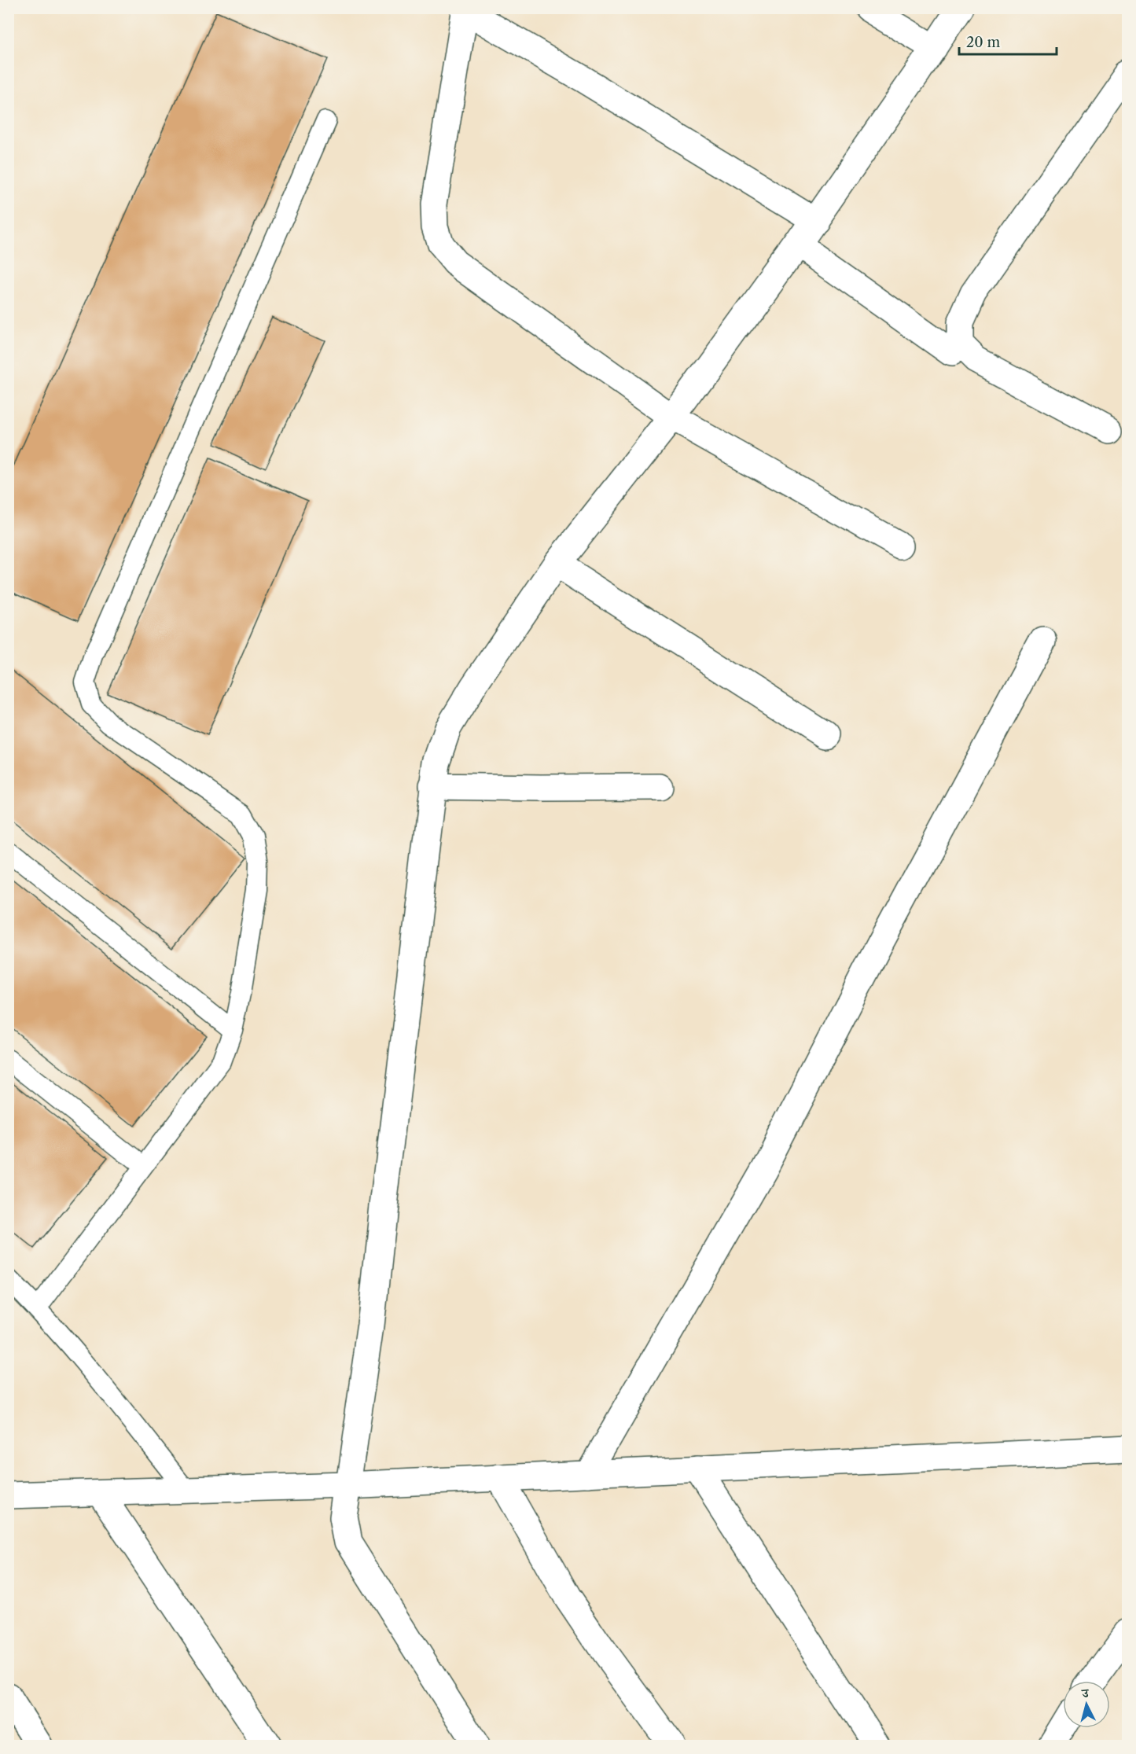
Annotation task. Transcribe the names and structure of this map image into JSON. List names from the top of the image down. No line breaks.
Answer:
{"scale_bar":"20 m","north":"top"}
